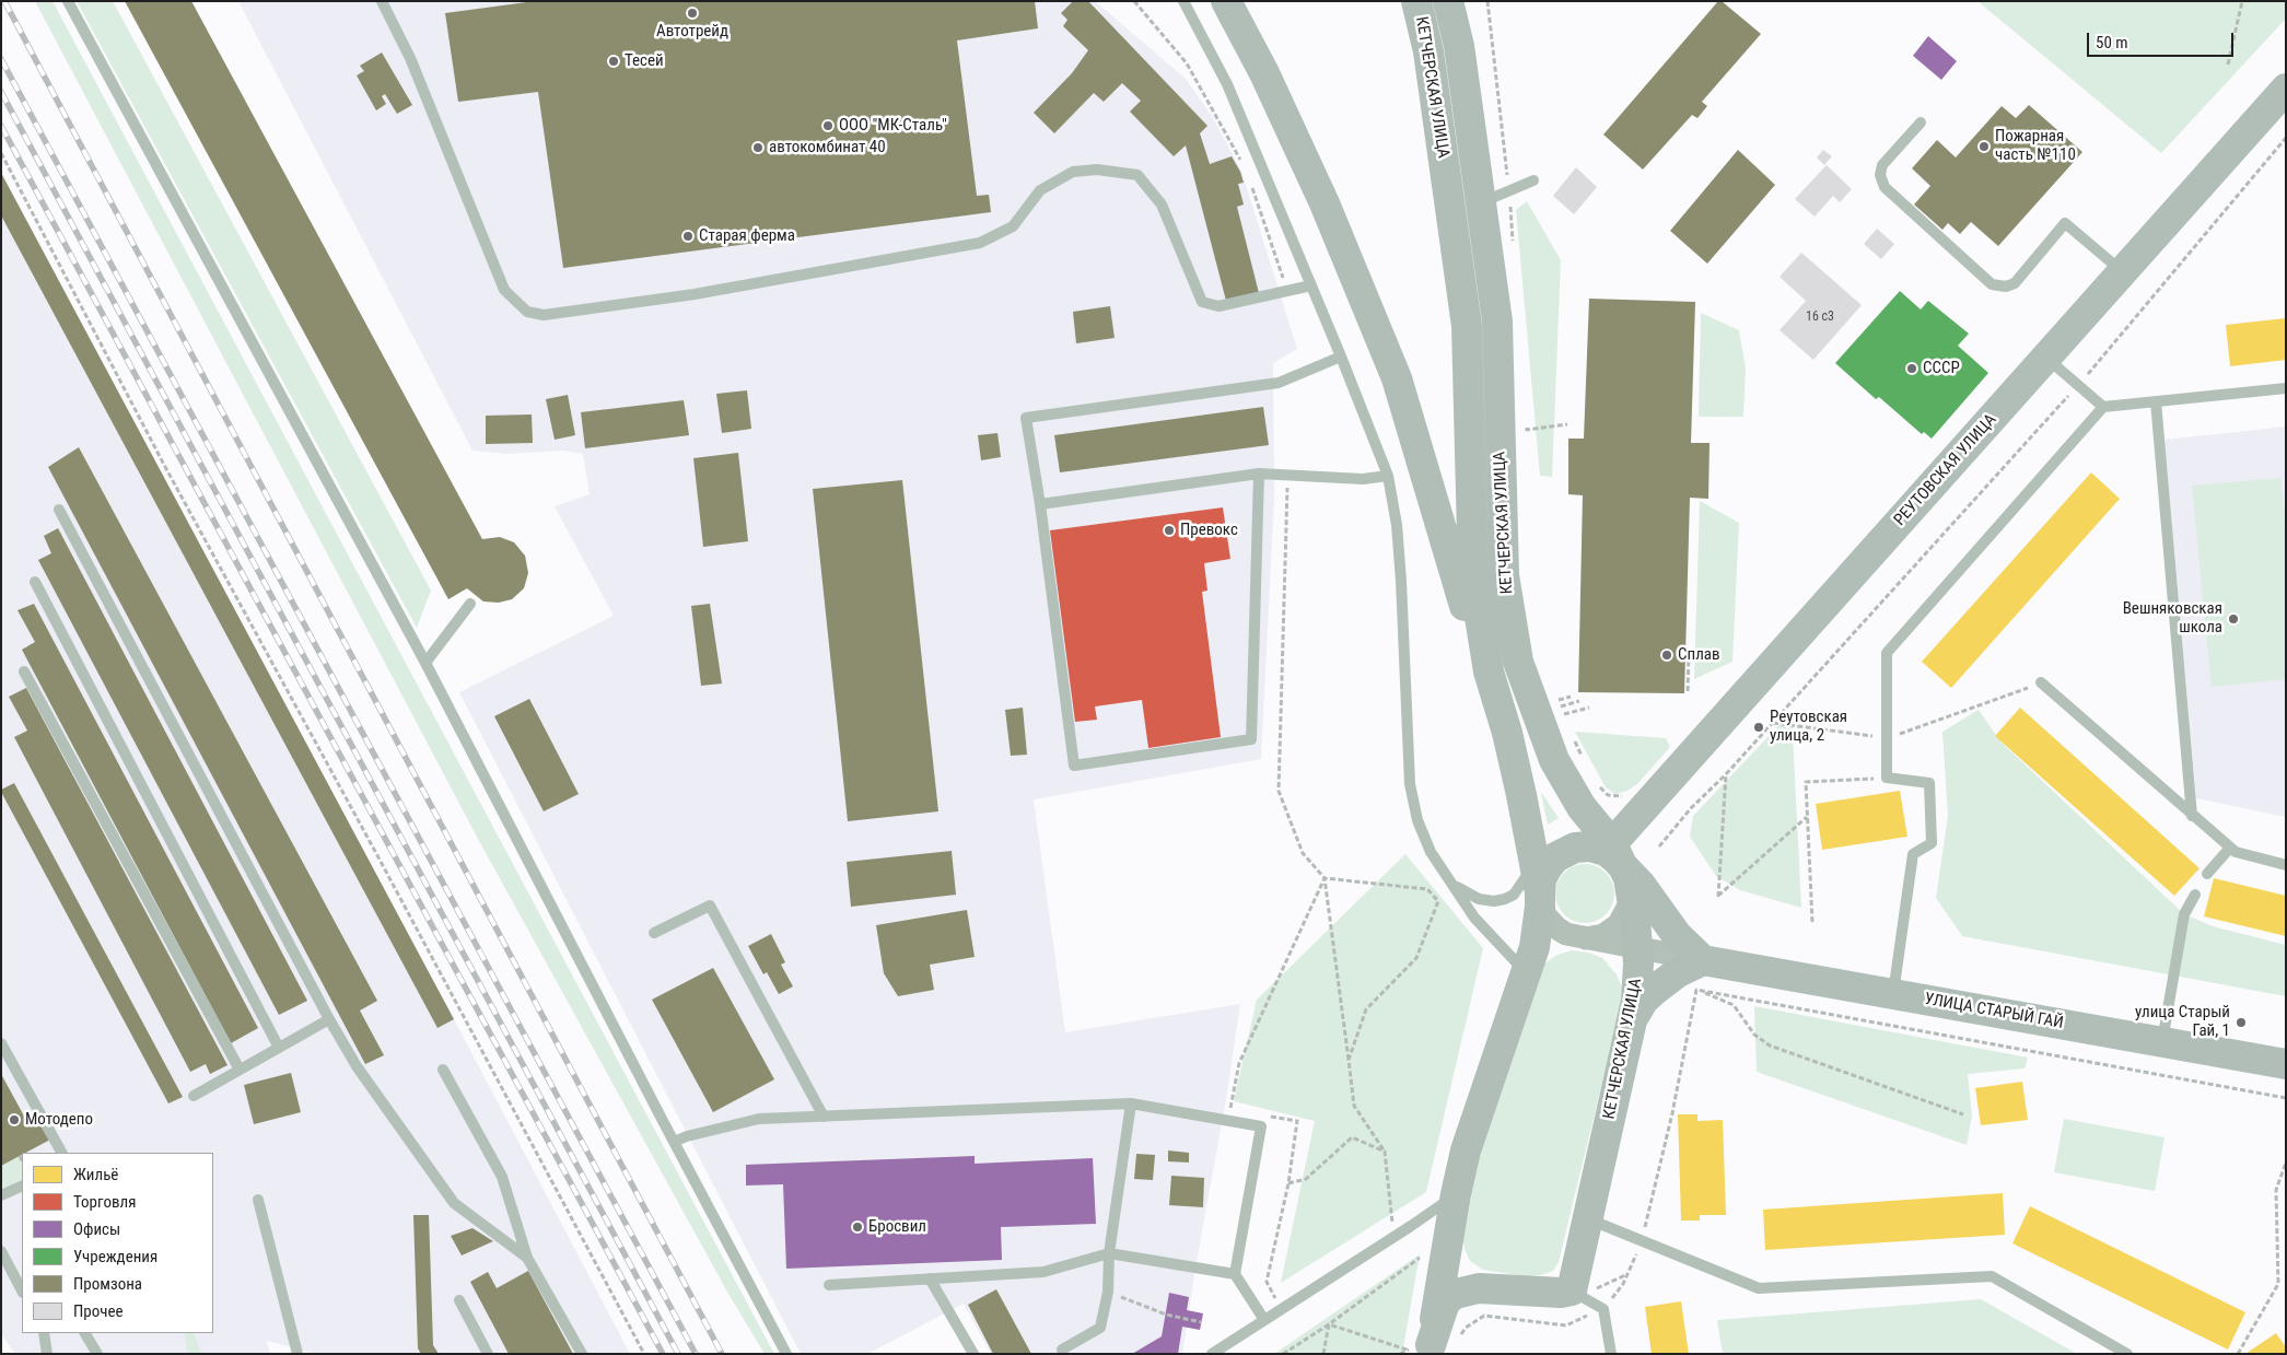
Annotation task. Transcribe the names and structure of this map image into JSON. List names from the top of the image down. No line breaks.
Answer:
{"streets":{"main road":["КЕТЧЕРСКАЯ УЛИЦА","РЕУТОВСКАЯ УЛИЦА","УЛИЦА СТАРЫЙ ГАЙ"]},"crossings":[["КЕТЧЕРСКАЯ УЛИЦА","РЕУТОВСКАЯ УЛИЦА"],["КЕТЧЕРСКАЯ УЛИЦА","УЛИЦА СТАРЫЙ ГАЙ"]],"places":["Автотрейд","Тесей","ООО \"МК-Сталь\"","Пожарная часть №110","автокомбинат 40","Старая ферма","СССР","Превокс","Вешняковская школа","Сплав","Реутовская улица, 2","улица Старый Гай, 1","Мотодепо","Бросвил"],"house_numbers":["16 с3"],"legend":["Жильё","Торговля","Офисы","Учреждения","Промзона","Прочее"],"scale_bar":"50 m"}
